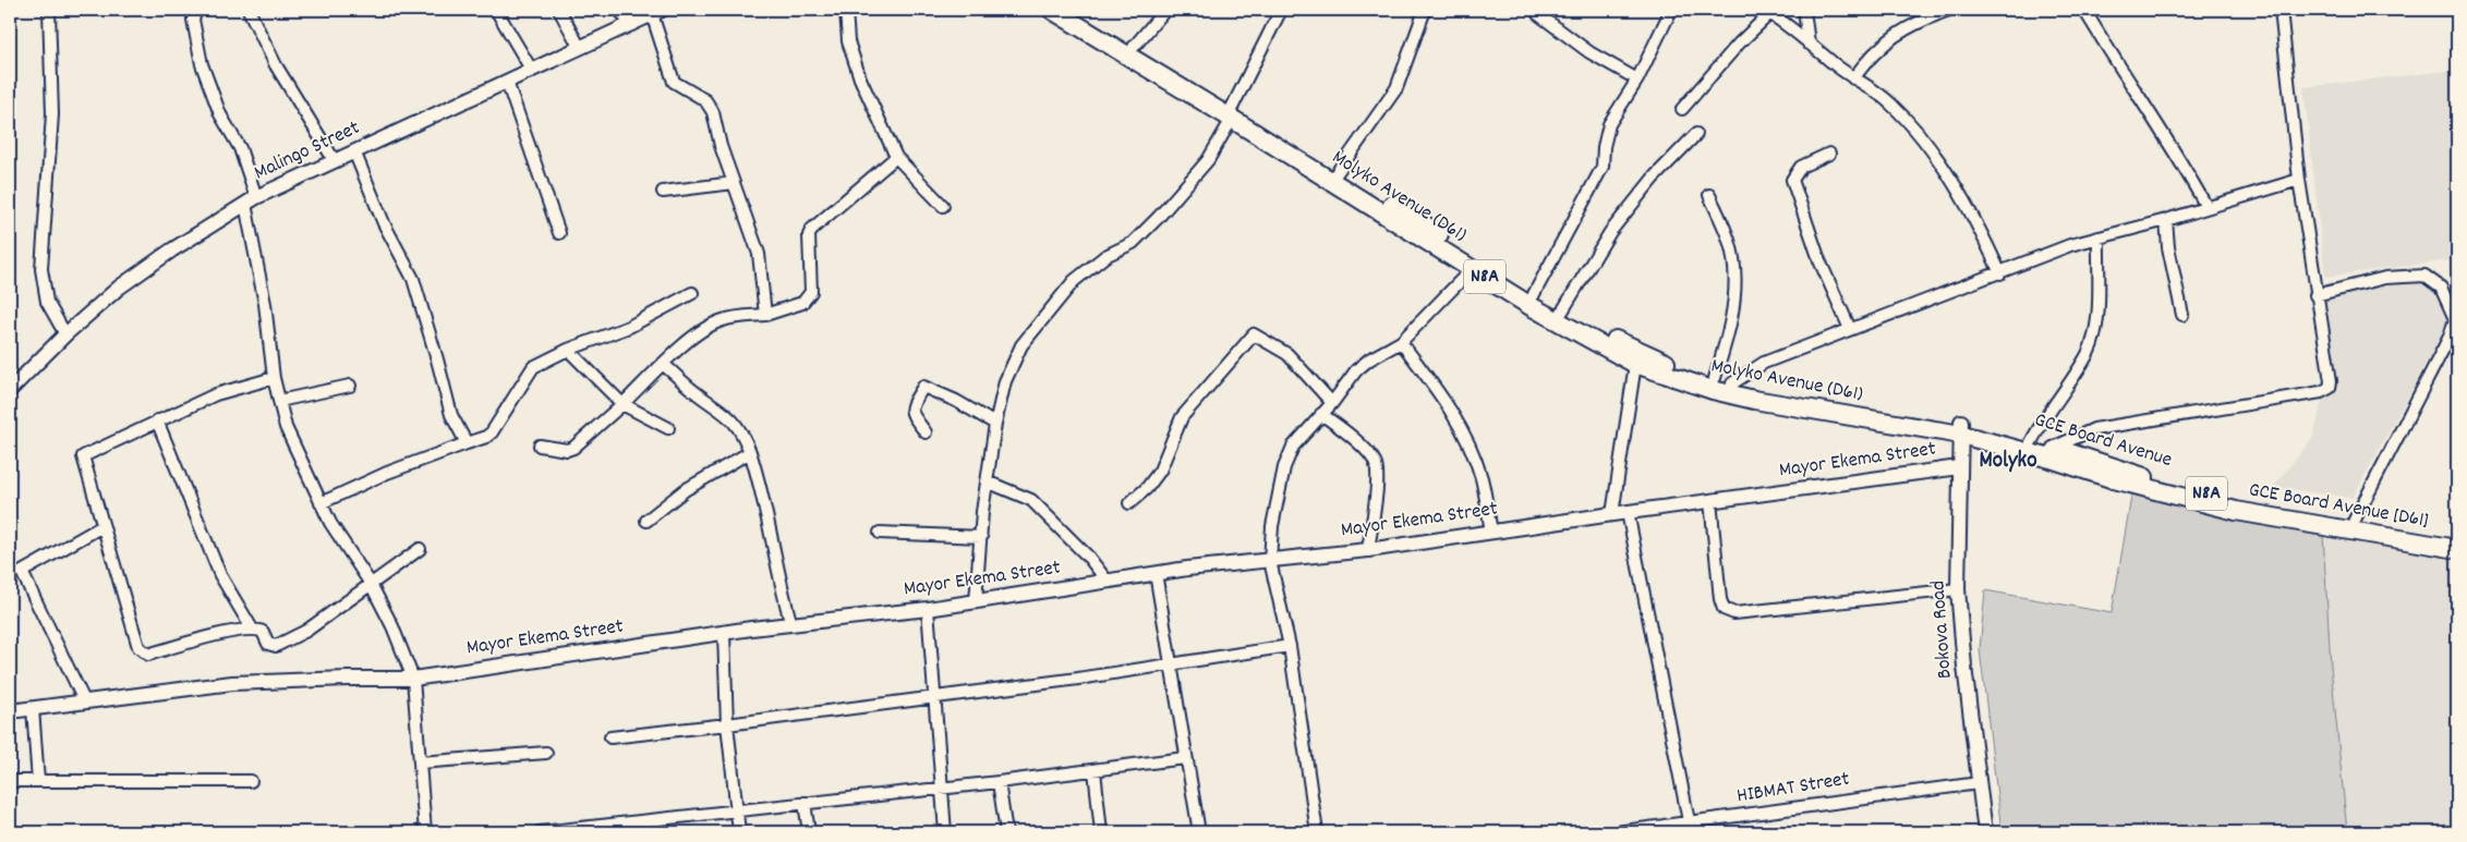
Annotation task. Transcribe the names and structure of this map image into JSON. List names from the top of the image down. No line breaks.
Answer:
{"streets":{"highway":["Molyko Avenue (D61)","N8A","GCE Board Avenue","GCE Board Avenue [D61]"],"street":["Malingo Street","Mayor Ekema Street","Bokova Road","HIBMAT Street"]},"crossings":[["Molyko Avenue (D61)","GCE Board Avenue"],["Molyko Avenue (D61)","GCE Board Avenue [D61]"],["Molyko Avenue (D61)","Bokova Road"],["GCE Board Avenue","GCE Board Avenue [D61]"],["GCE Board Avenue","Bokova Road"],["Mayor Ekema Street","Bokova Road"],["GCE Board Avenue [D61]","Bokova Road"],["Bokova Road","HIBMAT Street"]],"districts":["Molyko"]}
